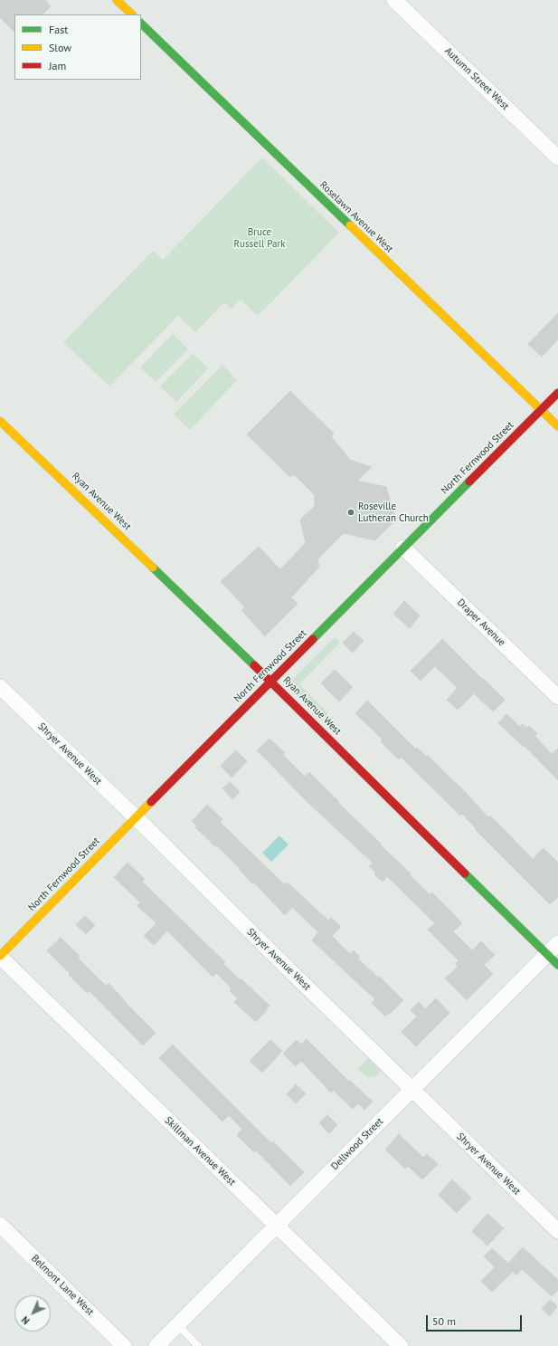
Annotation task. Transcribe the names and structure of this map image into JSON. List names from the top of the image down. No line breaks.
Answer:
{"streets":{"street":["Autumn Street West","Roselawn Avenue West","North Fernwood Street","Ryan Avenue West","Draper Avenue","Shryer Avenue West","Dellwood Street","Skillman Avenue West","Belmont Lane West"]},"crossings":[["Roselawn Avenue West","North Fernwood Street"],["North Fernwood Street","Ryan Avenue West"],["North Fernwood Street","Draper Avenue"],["North Fernwood Street","Shryer Avenue West"],["North Fernwood Street","Skillman Avenue West"],["Ryan Avenue West","Dellwood Street"],["Shryer Avenue West","Dellwood Street"],["Dellwood Street","Skillman Avenue West"]],"parks":["Bruce Russell Park"],"places":["Roseville Lutheran Church"],"legend":["Fast","Slow","Jam"],"scale_bar":"50 m","north":"bottom left"}
